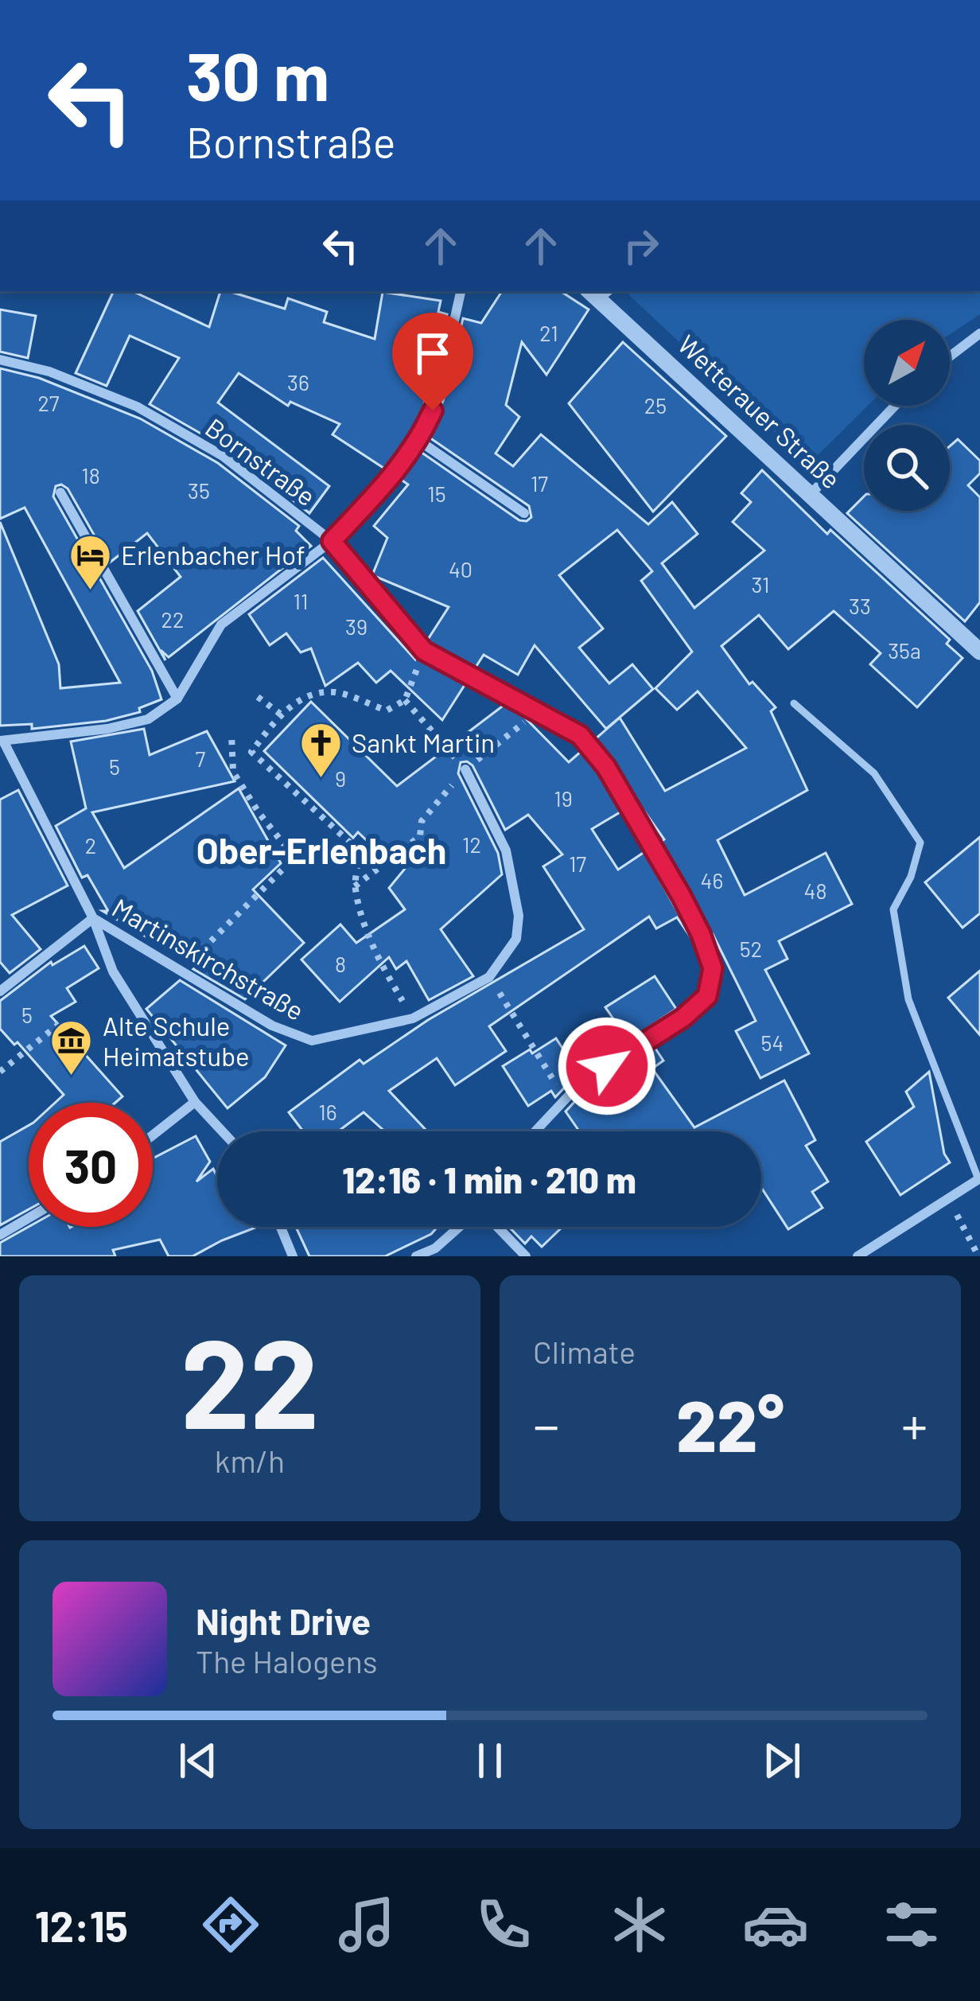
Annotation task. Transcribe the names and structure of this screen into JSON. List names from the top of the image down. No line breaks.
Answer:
{"streets":{"street":["Wetterauer Straße","Bornstraße","Martinskirchstraße"]},"districts":["Ober-Erlenbach"],"places":{"hotel":["Erlenbacher Hof"],"church":["Sankt Martin"],"museum":["Alte Schule Heimatstube"]},"house_numbers":["21","36","27","25","18","17","35","15","40","31","11","33","22","39","35a","7","5","9","19","12","2","17","46","48","52","8","5","54","16"],"north":"top right","page":{"turn":["30 m","Bornstraße"],"limit":"30","trip":"12:16 · 1 min · 210 m","tile":[["22","km/h"],"Climate"],"heat":["−","22°","+"],"song":["Night Drive","The Halogens"],"tabs":"12:15"}}
